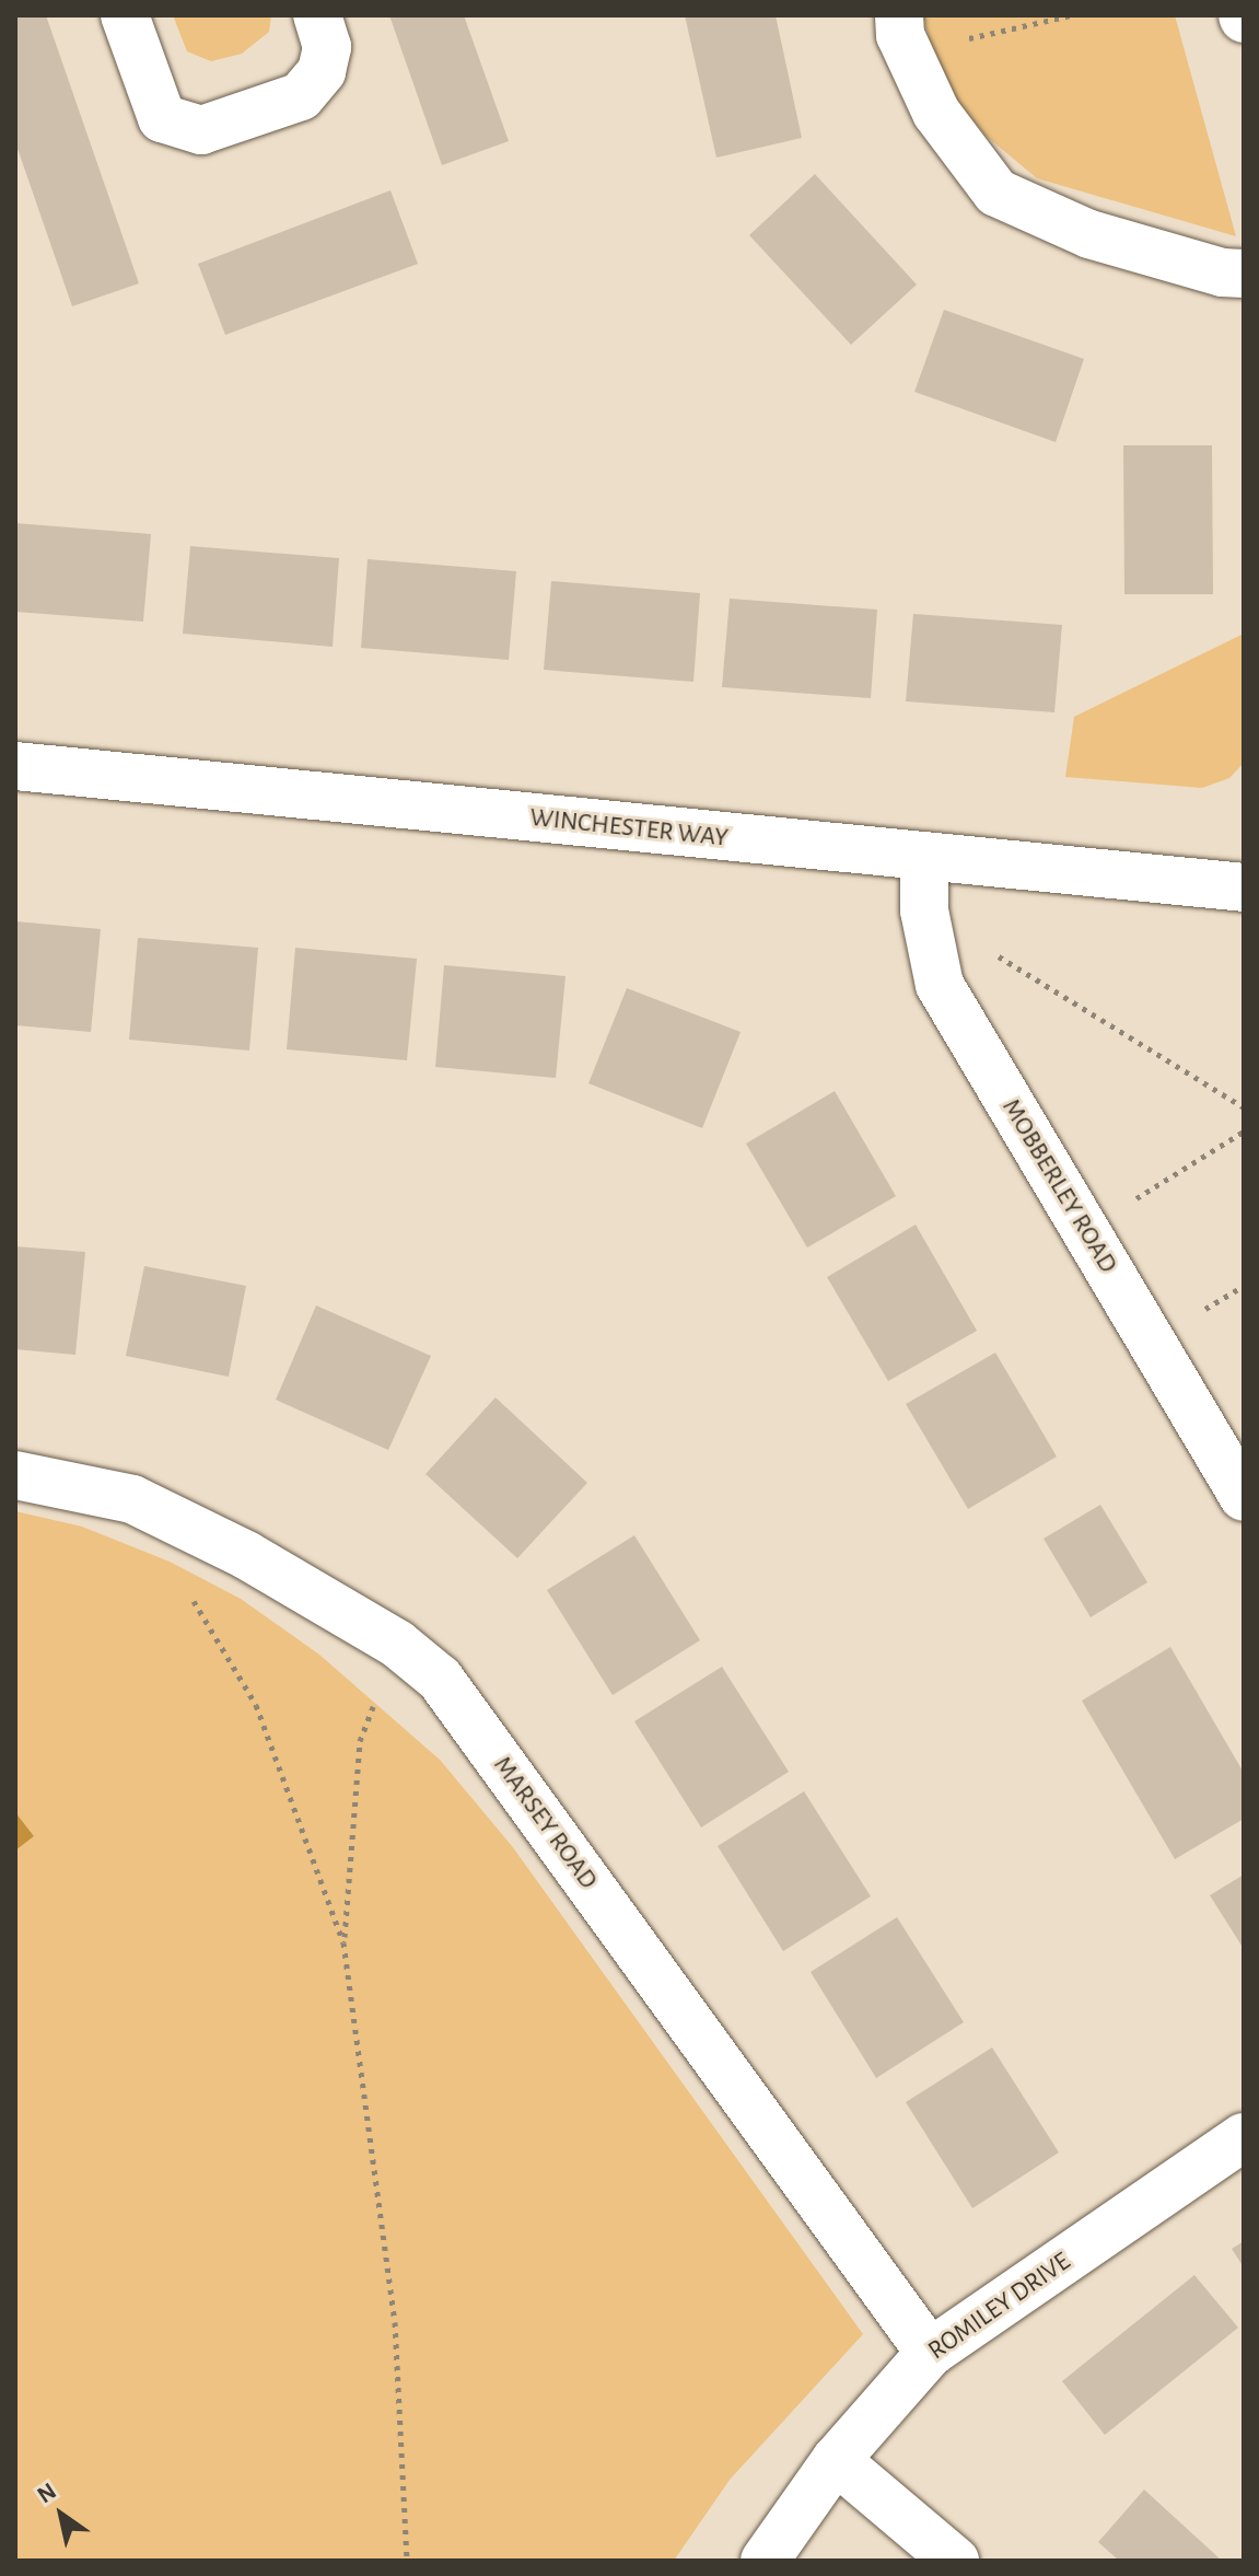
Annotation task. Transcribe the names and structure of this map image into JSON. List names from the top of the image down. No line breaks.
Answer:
{"streets":{"street":["WINCHESTER WAY","MOBBERLEY ROAD","MARSEY ROAD","ROMILEY DRIVE"]},"crossings":[["WINCHESTER WAY","MOBBERLEY ROAD"],["MARSEY ROAD","ROMILEY DRIVE"]],"north":"top left"}
